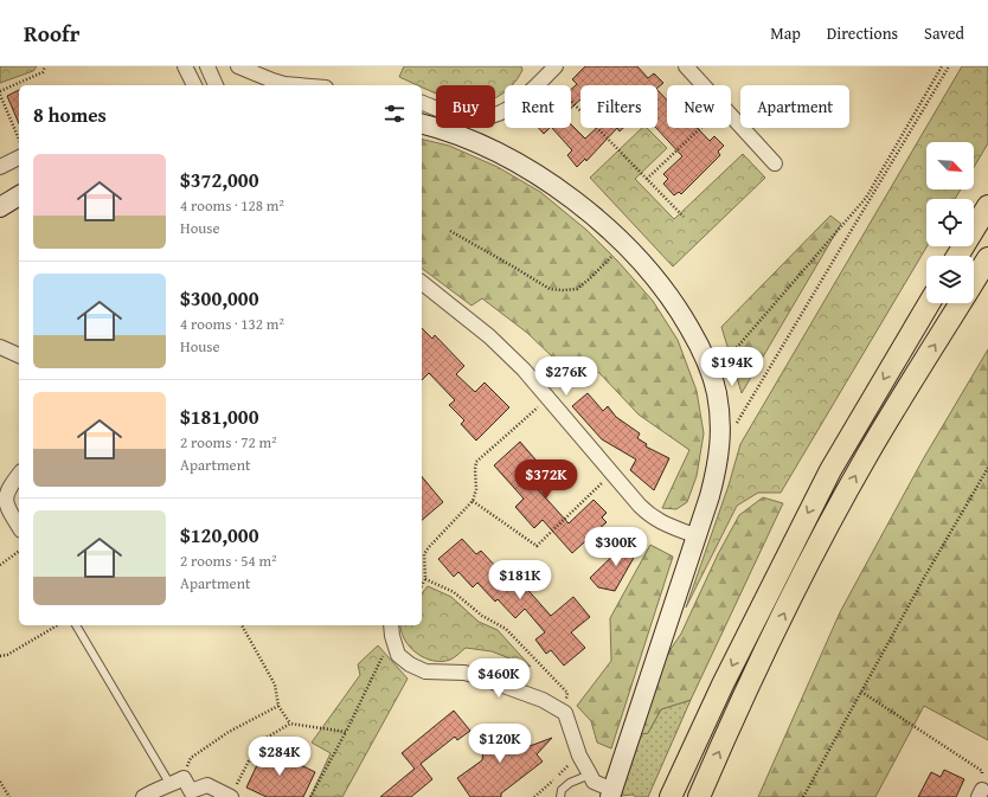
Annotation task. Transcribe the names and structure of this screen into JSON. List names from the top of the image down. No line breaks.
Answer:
{"north":"bottom right","page":{"header":"Roofr","nav":["Map","Directions","Saved"],"chip":["Buy","Rent","Filters","New","Apartment"],"heading":"8 homes","list":[{"name":"$372,000","note":"4 rooms · 128 m² · House"},{"name":"$300,000","note":"4 rooms · 132 m² · House"},{"name":"$181,000","note":"2 rooms · 72 m² · Apartment"},{"name":"$120,000","note":"2 rooms · 54 m² · Apartment"}],"price":["$194K","$276K","$372K","$300K","$181K","$460K","$120K","$284K"]}}
